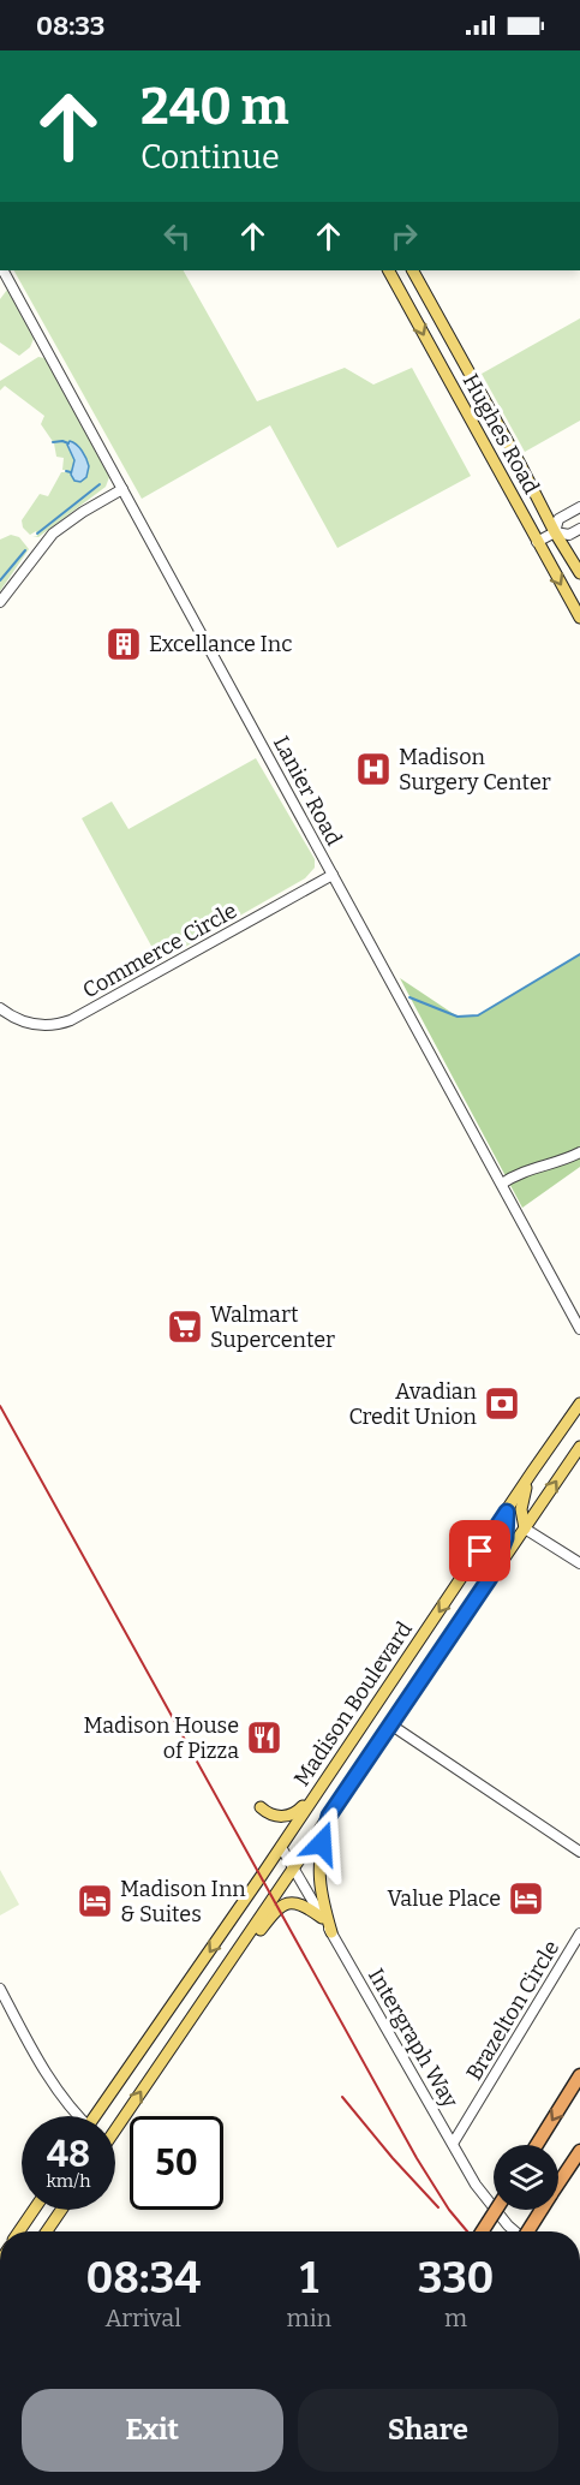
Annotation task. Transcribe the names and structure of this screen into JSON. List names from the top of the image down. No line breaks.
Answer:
{"streets":{"main road":["Hughes Road","Madison Boulevard"],"street":["Lanier Road","Commerce Circle","Brazelton Circle","Intergraph Way"]},"crossings":[["Lanier Road","Commerce Circle"],["Madison Boulevard","Intergraph Way"],["Brazelton Circle","Intergraph Way"]],"places":{"building":["Excellance Inc"],"hospital":["Madison Surgery Center"],"supermarket":["Walmart Supercenter"],"bank":["Avadian Credit Union"],"restaurant":["Madison House of Pizza"],"hotel":["Value Place","Madison Inn & Suites"]},"page":{"status":"08:33","turn":["240 m","Continue"],"speed":"48 km/h","limit":"50","eta":["08:34","Arrival","1","min","330","m"],"buttons":["Exit","Share"]}}
